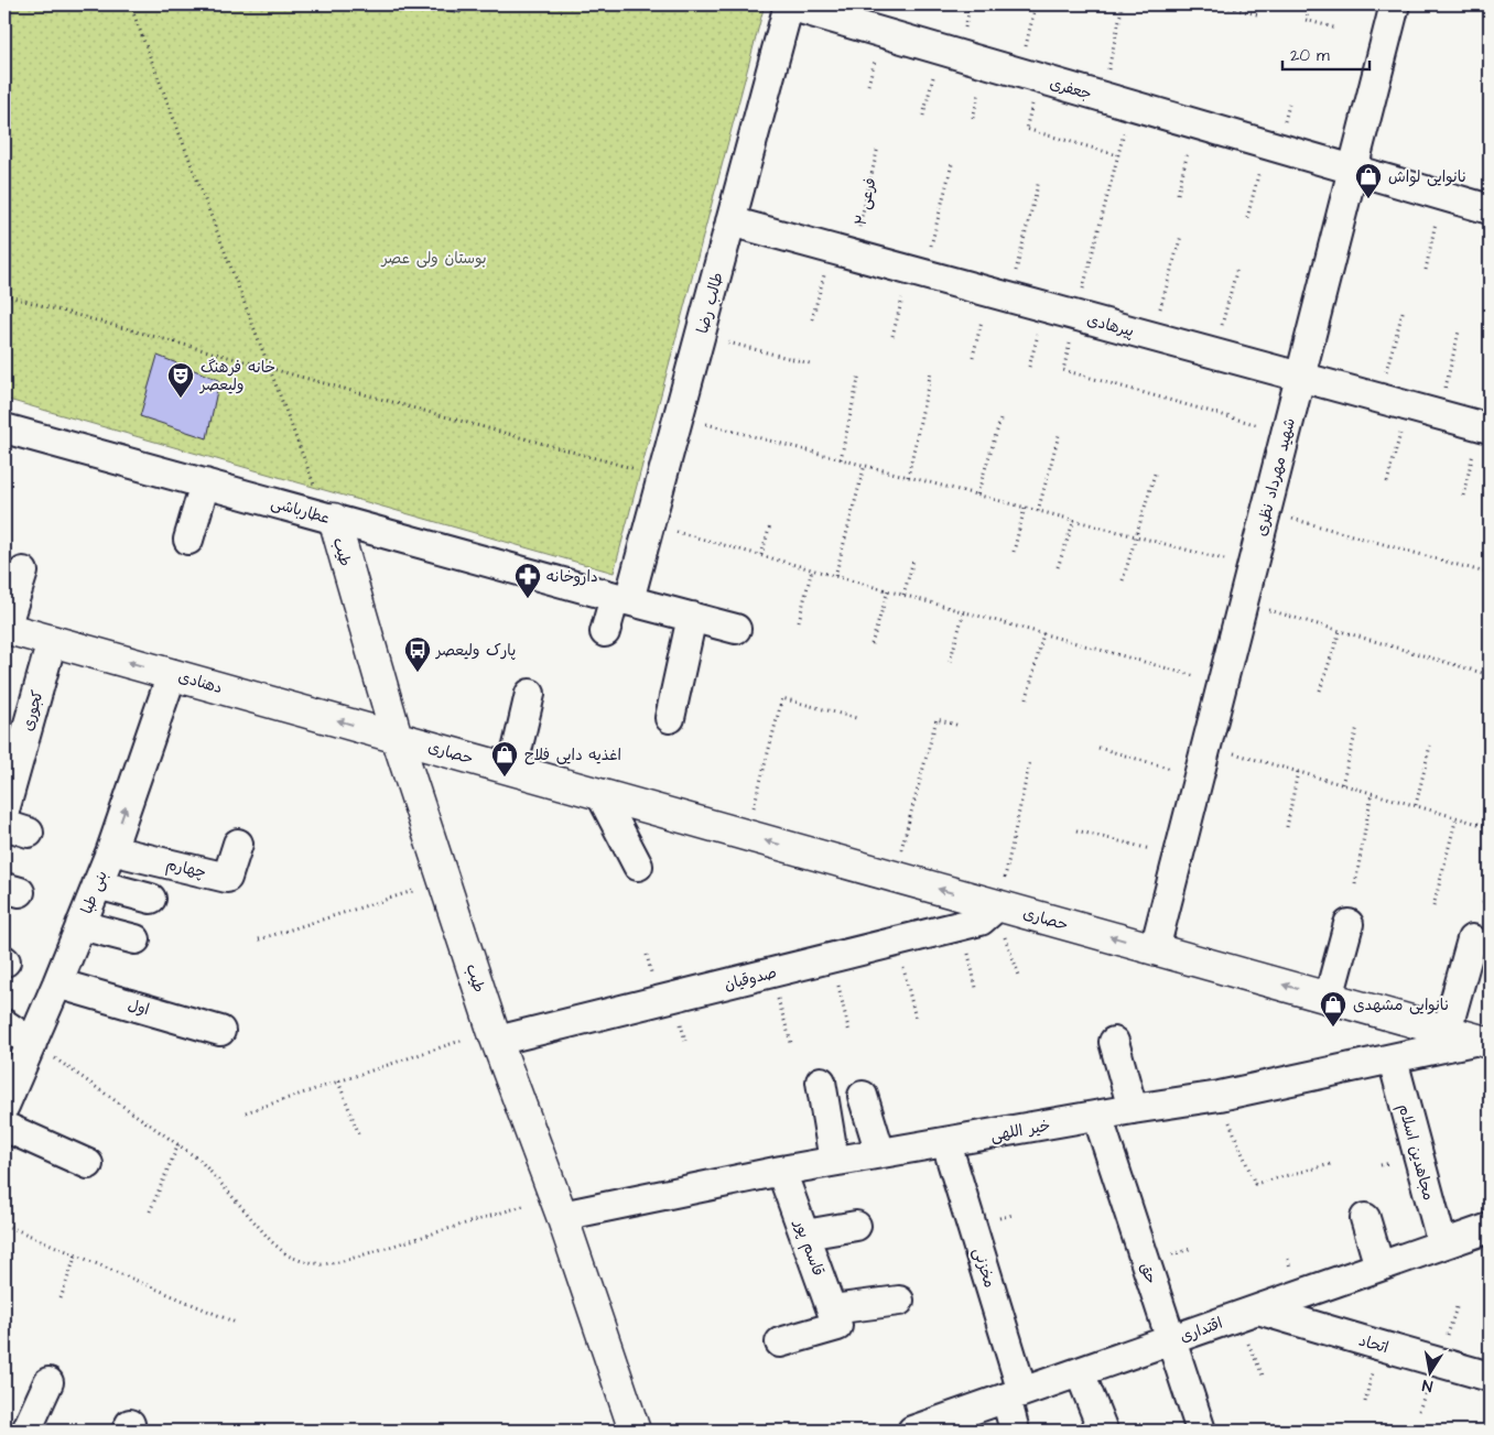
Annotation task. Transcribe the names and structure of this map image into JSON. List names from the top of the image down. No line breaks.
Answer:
{"streets":{"main road":["طیب","دهنادی","حصاری"],"street":["جعفری","طالب رضا","پیرهادی","شهید مهرداد نظری","عطارباشی","کجوری","چهارم","بنی طبا","صدوقیان","اول","خیر اللهی","مجاهدین اسلام","قاسم پور","مخزنی","حق","اقتداری","اتحاد"],"path":["فرعی ۲"]},"crossings":[["جعفری","طالب رضا"],["جعفری","شهید مهرداد نظری"],["فرعی ۲","پیرهادی"],["طالب رضا","پیرهادی"],["طالب رضا","عطارباشی"],["پیرهادی","شهید مهرداد نظری"],["شهید مهرداد نظری","حصاری"],["عطارباشی","طیب"],["طیب","دهنادی"],["طیب","حصاری"],["طیب","صدوقیان"],["طیب","خیر اللهی"],["دهنادی","کجوری"],["دهنادی","حصاری"],["دهنادی","بنی طبا"],["حصاری","صدوقیان"],["حصاری","خیر اللهی"],["چهارم","بنی طبا"],["بنی طبا","اول"],["خیر اللهی","مجاهدین اسلام"],["خیر اللهی","قاسم پور"],["خیر اللهی","مخزنی"],["خیر اللهی","حق"],["مجاهدین اسلام","اقتداری"],["مخزنی","اقتداری"],["حق","اقتداری"],["اقتداری","اتحاد"]],"one_way":["دهنادی","حصاری","بنی طبا"],"parks":["بوستان ولی عصر"],"places":{"shop":["نانوایی لواش","اغذیه دایی فلاح","نانوایی مشهدی"],"theatre":["خانه فرهنگ ولیعصر"],"pharmacy":["داروخانه"],"bus stop":["پارک ولیعصر"]},"scale_bar":"20 m","north":"bottom"}
